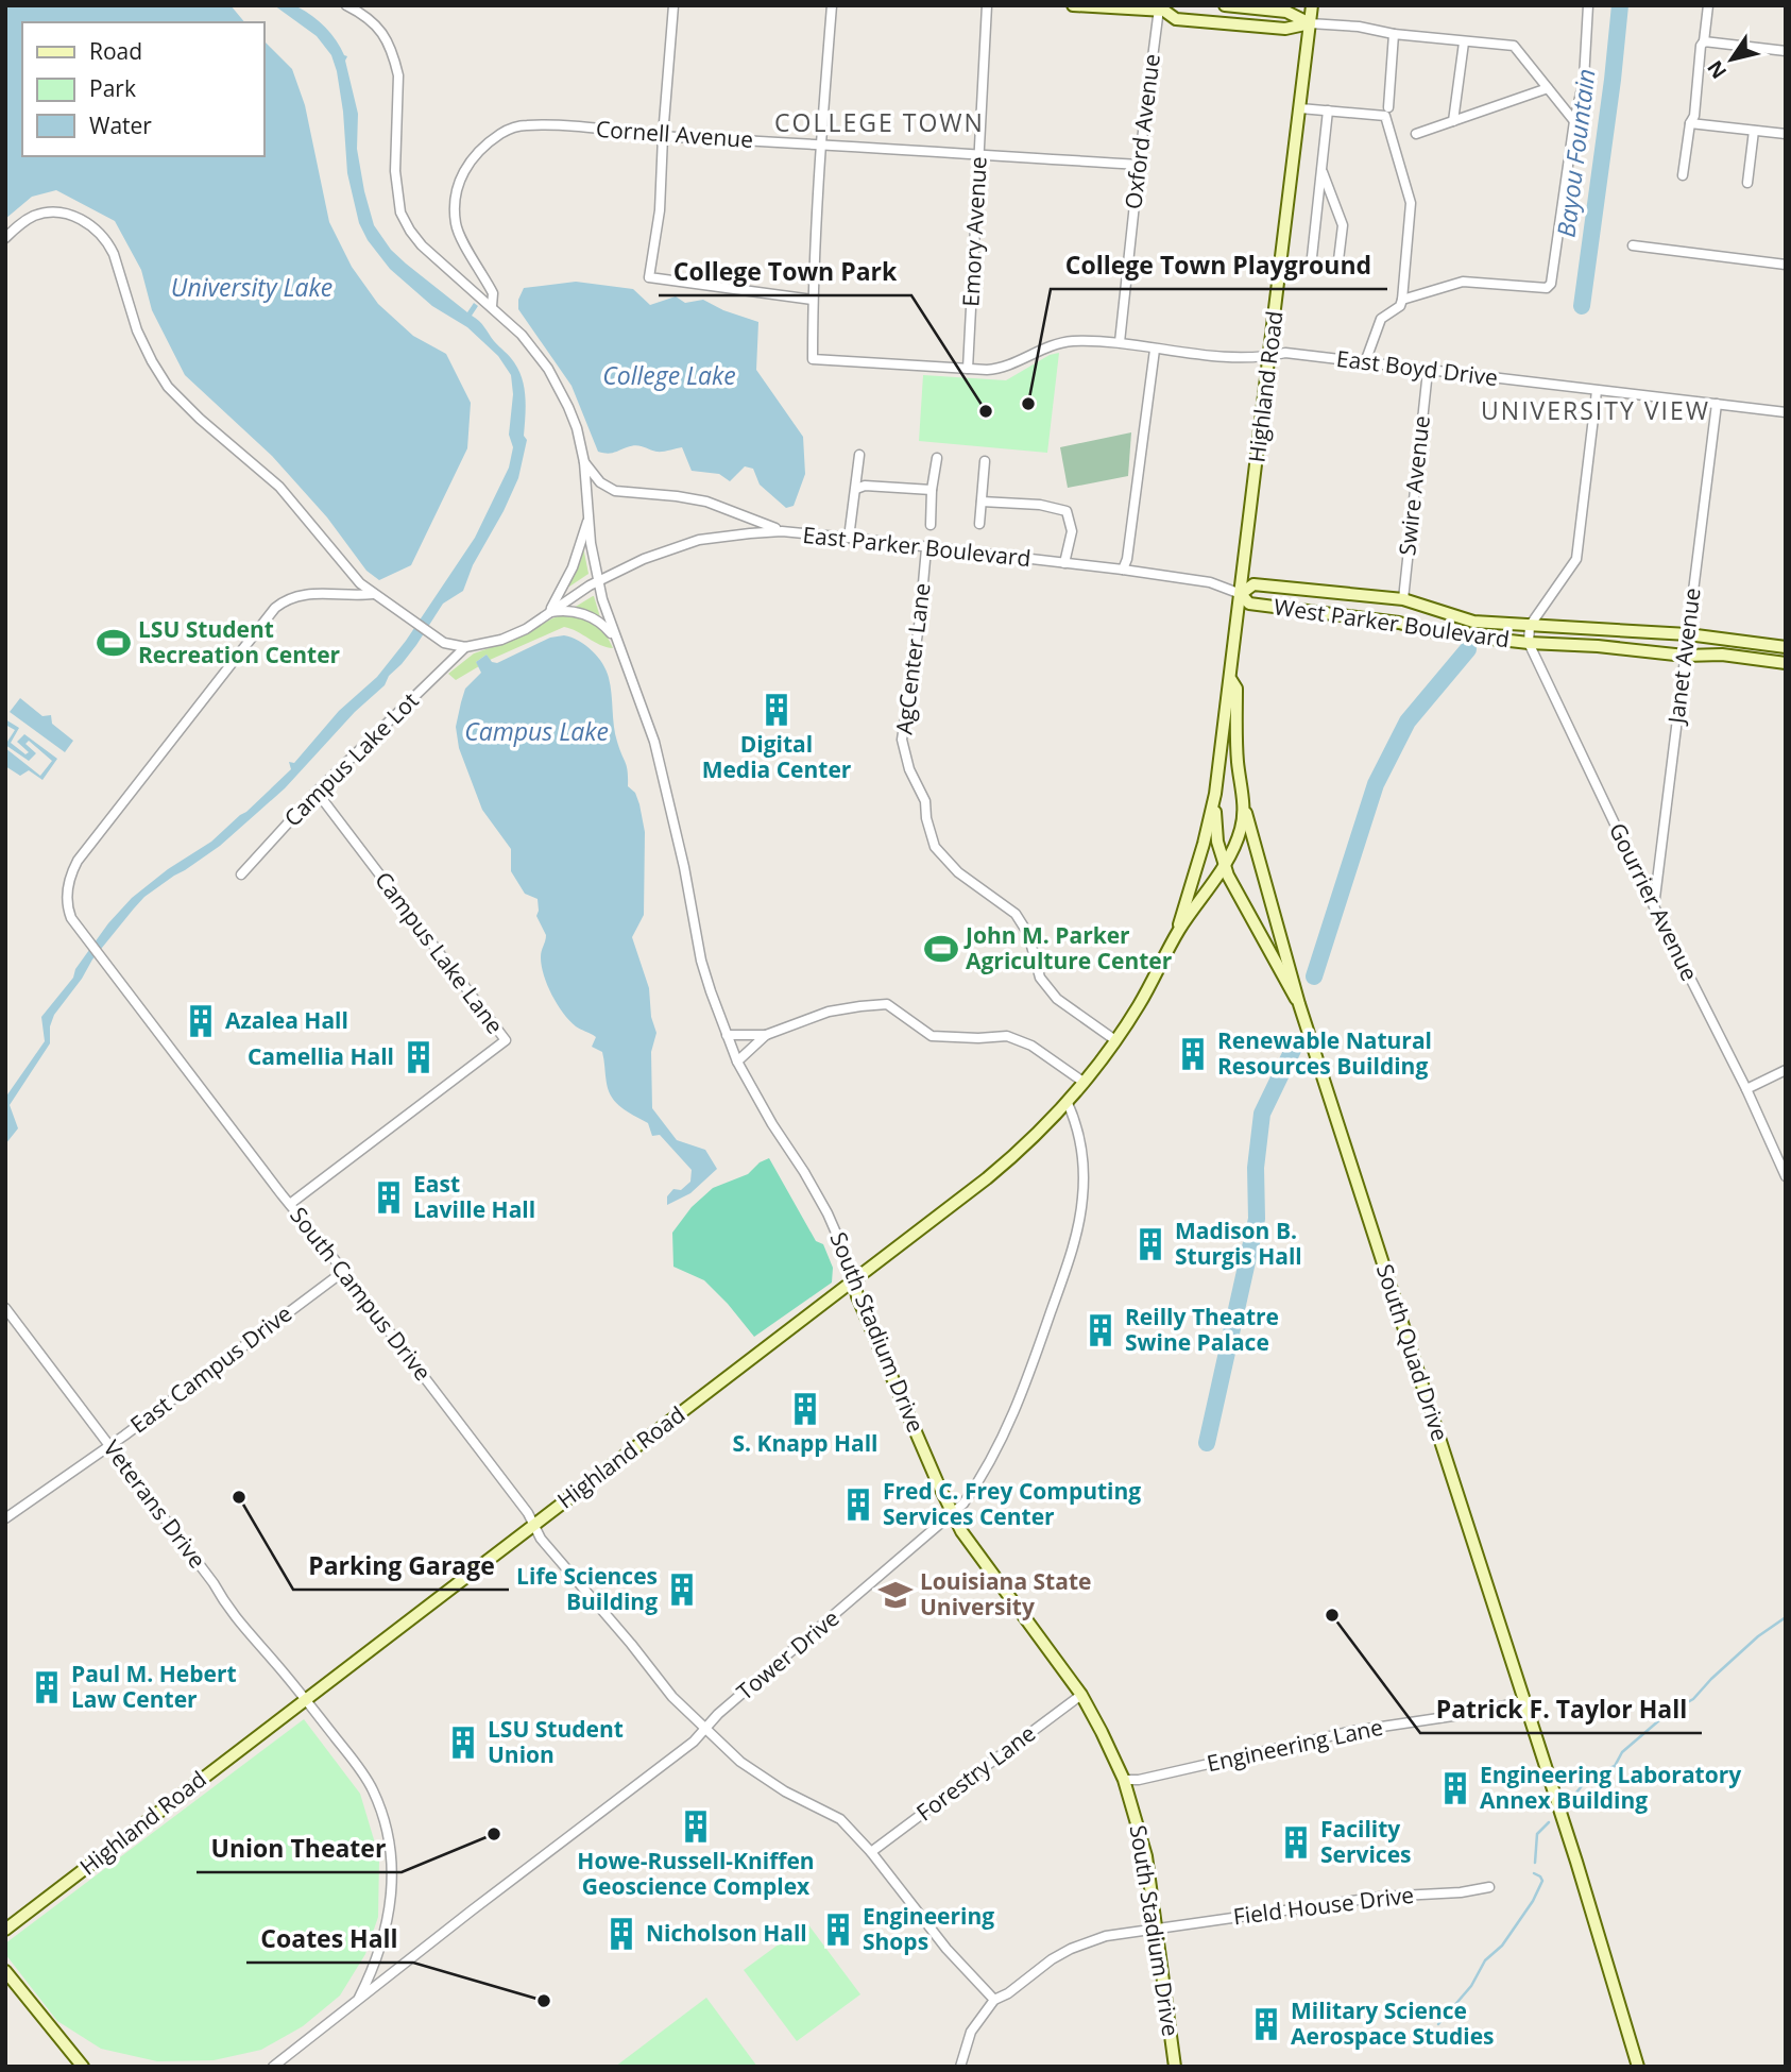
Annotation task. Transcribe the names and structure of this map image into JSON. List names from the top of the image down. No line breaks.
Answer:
{"streets":{"street":["Oxford Avenue","Cornell Avenue","Emory Avenue","East Boyd Drive","Highland Road","Swire Avenue","East Parker Boulevard","West Parker Boulevard","Janet Avenue","AgCenter Lane","Campus Lake Lot","Gourrier Avenue","Campus Lake Lane","South Campus Drive","South Stadium Drive","South Quad Drive","East Campus Drive","Veterans Drive","Tower Drive","Engineering Lane","Forestry Lane","Field House Drive"]},"crossings":[["Oxford Avenue","Cornell Avenue"],["Oxford Avenue","East Boyd Drive"],["Cornell Avenue","Emory Avenue"],["Cornell Avenue","South Stadium Drive"],["Emory Avenue","East Boyd Drive"],["East Boyd Drive","Highland Road"],["East Boyd Drive","Swire Avenue"],["East Boyd Drive","Janet Avenue"],["Highland Road","East Parker Boulevard"],["Highland Road","West Parker Boulevard"],["Highland Road","AgCenter Lane"],["Highland Road","South Campus Drive"],["Highland Road","South Stadium Drive"],["Highland Road","South Quad Drive"],["Highland Road","Veterans Drive"],["Highland Road","Tower Drive"],["Swire Avenue","West Parker Boulevard"],["East Parker Boulevard","West Parker Boulevard"],["East Parker Boulevard","AgCenter Lane"],["East Parker Boulevard","Campus Lake Lot"],["East Parker Boulevard","South Stadium Drive"],["West Parker Boulevard","Janet Avenue"],["West Parker Boulevard","Gourrier Avenue"],["Janet Avenue","Gourrier Avenue"],["Campus Lake Lot","Campus Lake Lane"],["Campus Lake Lane","South Campus Drive"],["South Campus Drive","East Campus Drive"],["South Campus Drive","Tower Drive"],["South Campus Drive","Forestry Lane"],["South Campus Drive","Field House Drive"],["South Stadium Drive","Tower Drive"],["South Stadium Drive","Engineering Lane"],["South Stadium Drive","Forestry Lane"],["South Stadium Drive","Field House Drive"],["South Quad Drive","Engineering Lane"],["East Campus Drive","Veterans Drive"],["Veterans Drive","Tower Drive"]],"districts":["COLLEGE TOWN","UNIVERSITY VIEW"],"water":["Bayou Fountain","University Lake","College Lake","Campus Lake"],"places":{"other":["College Town Playground","College Town Park","Parking Garage","Patrick F. Taylor Hall","Union Theater","Coates Hall"],"sports":["LSU Student Recreation Center","John M. Parker Agriculture Center"],"building":["Digital Media Center","Azalea Hall","Renewable Natural Resources Building","Camellia Hall","East Laville Hall","Madison B. Sturgis Hall","Reilly Theatre Swine Palace","S. Knapp Hall","Fred C. Frey Computing Services Center","Life Sciences Building","Paul M. Hebert Law Center","LSU Student Union","Engineering Laboratory Annex Building","Howe-Russell-Kniffen Geoscience Complex","Facility Services","Engineering Shops","Nicholson Hall","Military Science Aerospace Studies"],"school or university":["Louisiana State University"]},"legend":["Road","Park","Water"],"north":"bottom left"}
